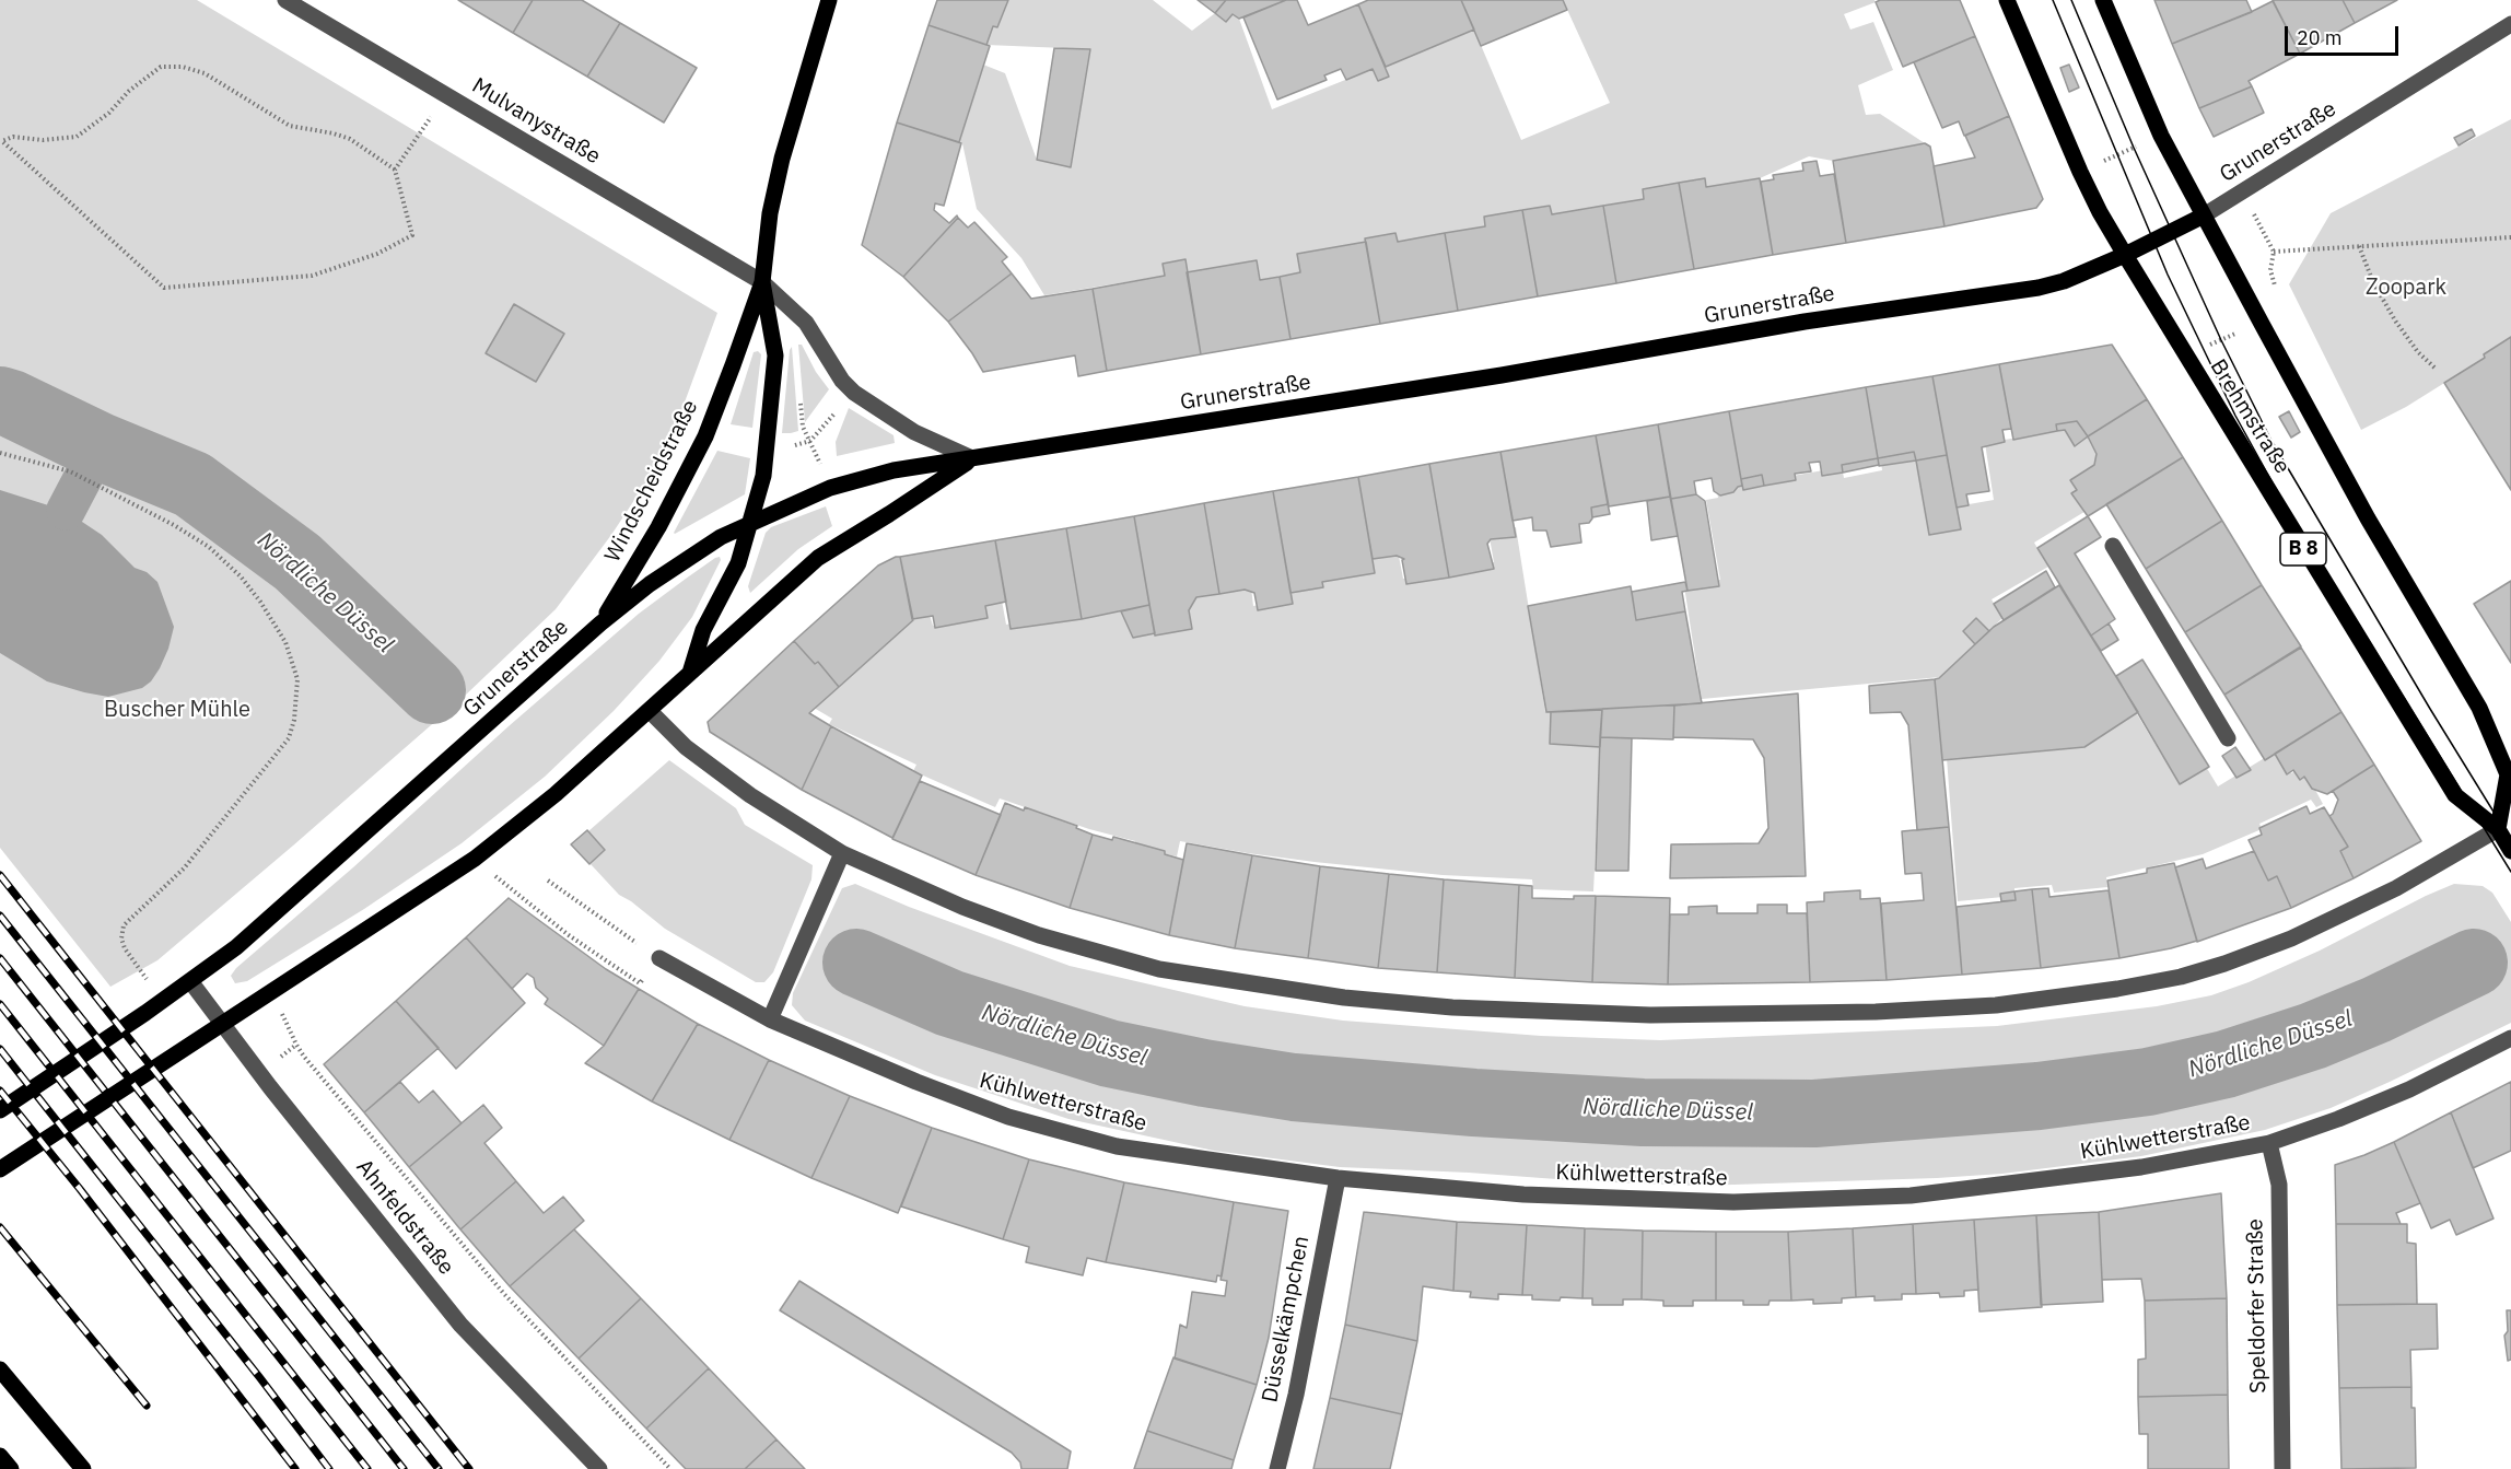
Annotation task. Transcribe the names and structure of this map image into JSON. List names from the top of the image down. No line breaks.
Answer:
{"streets":{"main road":["Grunerstraße","Brehmstraße","Windscheidstraße","B 8"],"street":["Mulvanystraße","Kühlwetterstraße","Ahnfeldstraße","Speldorfer Straße","Düsselkämpchen"]},"crossings":[["Mulvanystraße","Windscheidstraße"],["Grunerstraße","Brehmstraße"],["Grunerstraße","Windscheidstraße"],["Grunerstraße","Ahnfeldstraße"],["Kühlwetterstraße","Speldorfer Straße"],["Kühlwetterstraße","Düsselkämpchen"]],"water":["Nördliche Düssel"],"parks":["Zoopark","Buscher Mühle"],"scale_bar":"20 m"}
